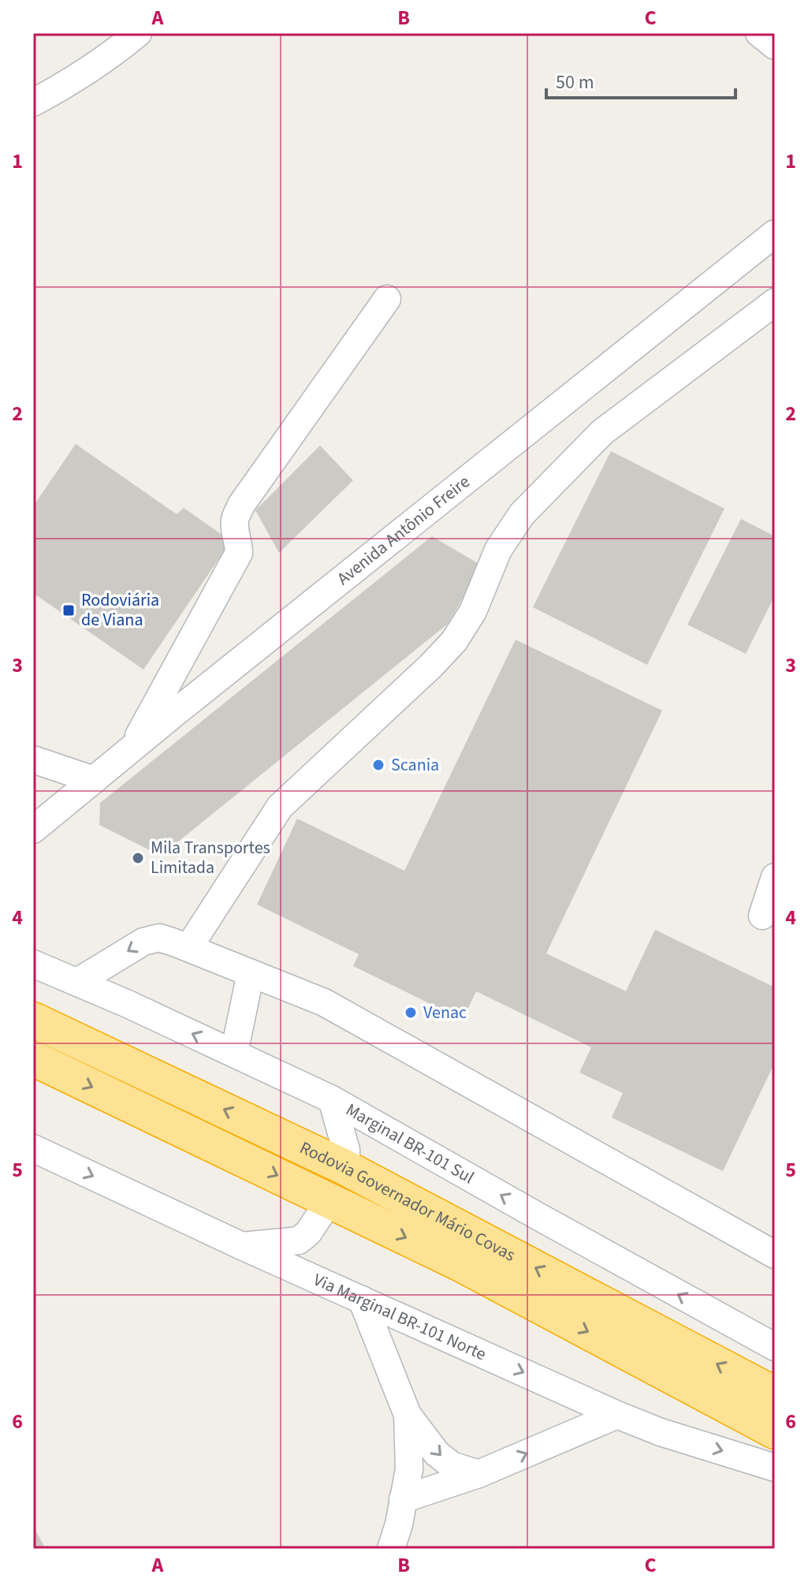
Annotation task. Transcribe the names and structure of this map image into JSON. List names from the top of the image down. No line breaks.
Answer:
{"streets":{"highway":["Rodovia Governador Mário Covas"],"street":["Avenida Antônio Freire","Marginal BR-101 Sul","Via Marginal BR-101 Norte"]},"places":{"transit":["Rodoviária de Viana"],"other":["Scania","Mila Transportes Limitada","Venac"]},"scale_bar":"50 m","grid":{"columns":["A","B","C"],"rows":["1","2","3","4","5","6"]}}
